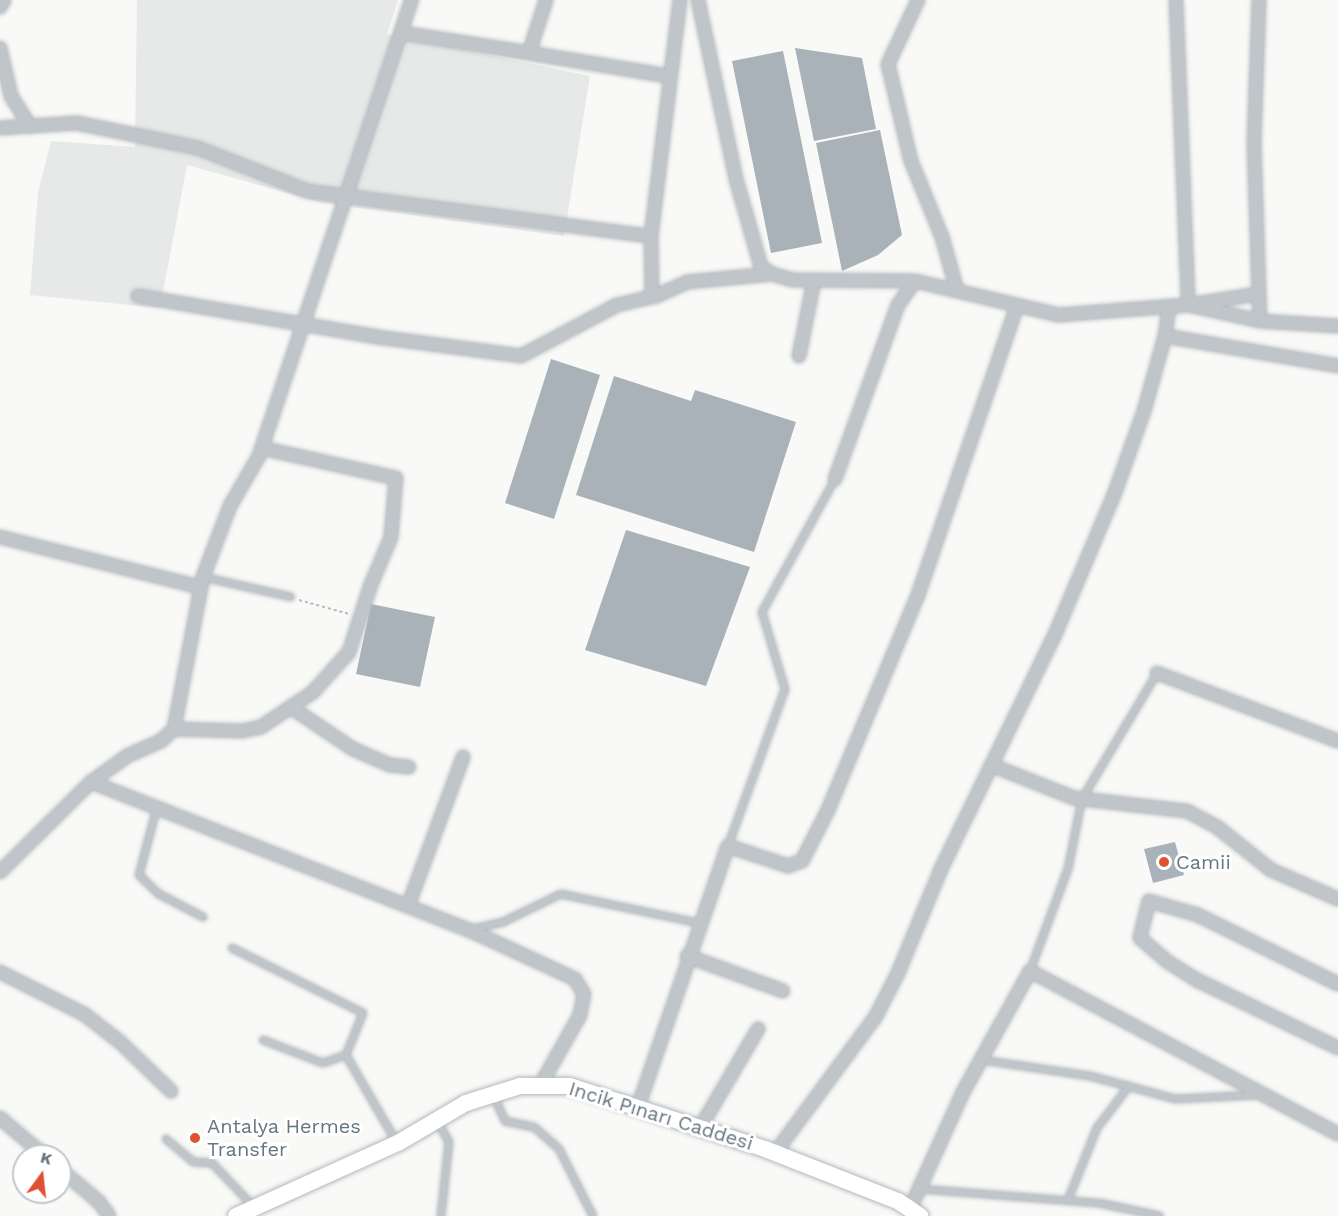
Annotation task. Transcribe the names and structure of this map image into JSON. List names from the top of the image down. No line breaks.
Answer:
{"streets":{"main road":["Incik Pınarı Caddesi"]},"places":["Camii","Antalya Hermes Transfer"],"north":"top"}
